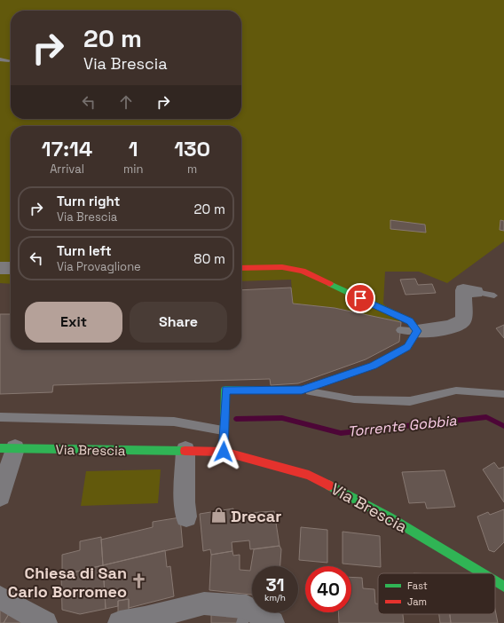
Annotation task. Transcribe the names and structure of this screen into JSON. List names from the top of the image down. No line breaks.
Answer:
{"streets":{"street":["Via Brescia"]},"water":["Torrente Gobbia"],"places":{"shop":["Drecar"],"church":["Chiesa di San Carlo Borromeo"]},"legend":["Fast","Jam"],"page":{"turn":["20 m","Via Brescia"],"eta":["17:14","Arrival","1","min","130","m"],"list":[{"name":"Turn right","note":"Via Brescia","value":"20 m"},{"name":"Turn left","note":"Via Provaglione","value":"80 m"}],"buttons":["Exit","Share"],"speed":"31 km/h","limit":"40"}}
